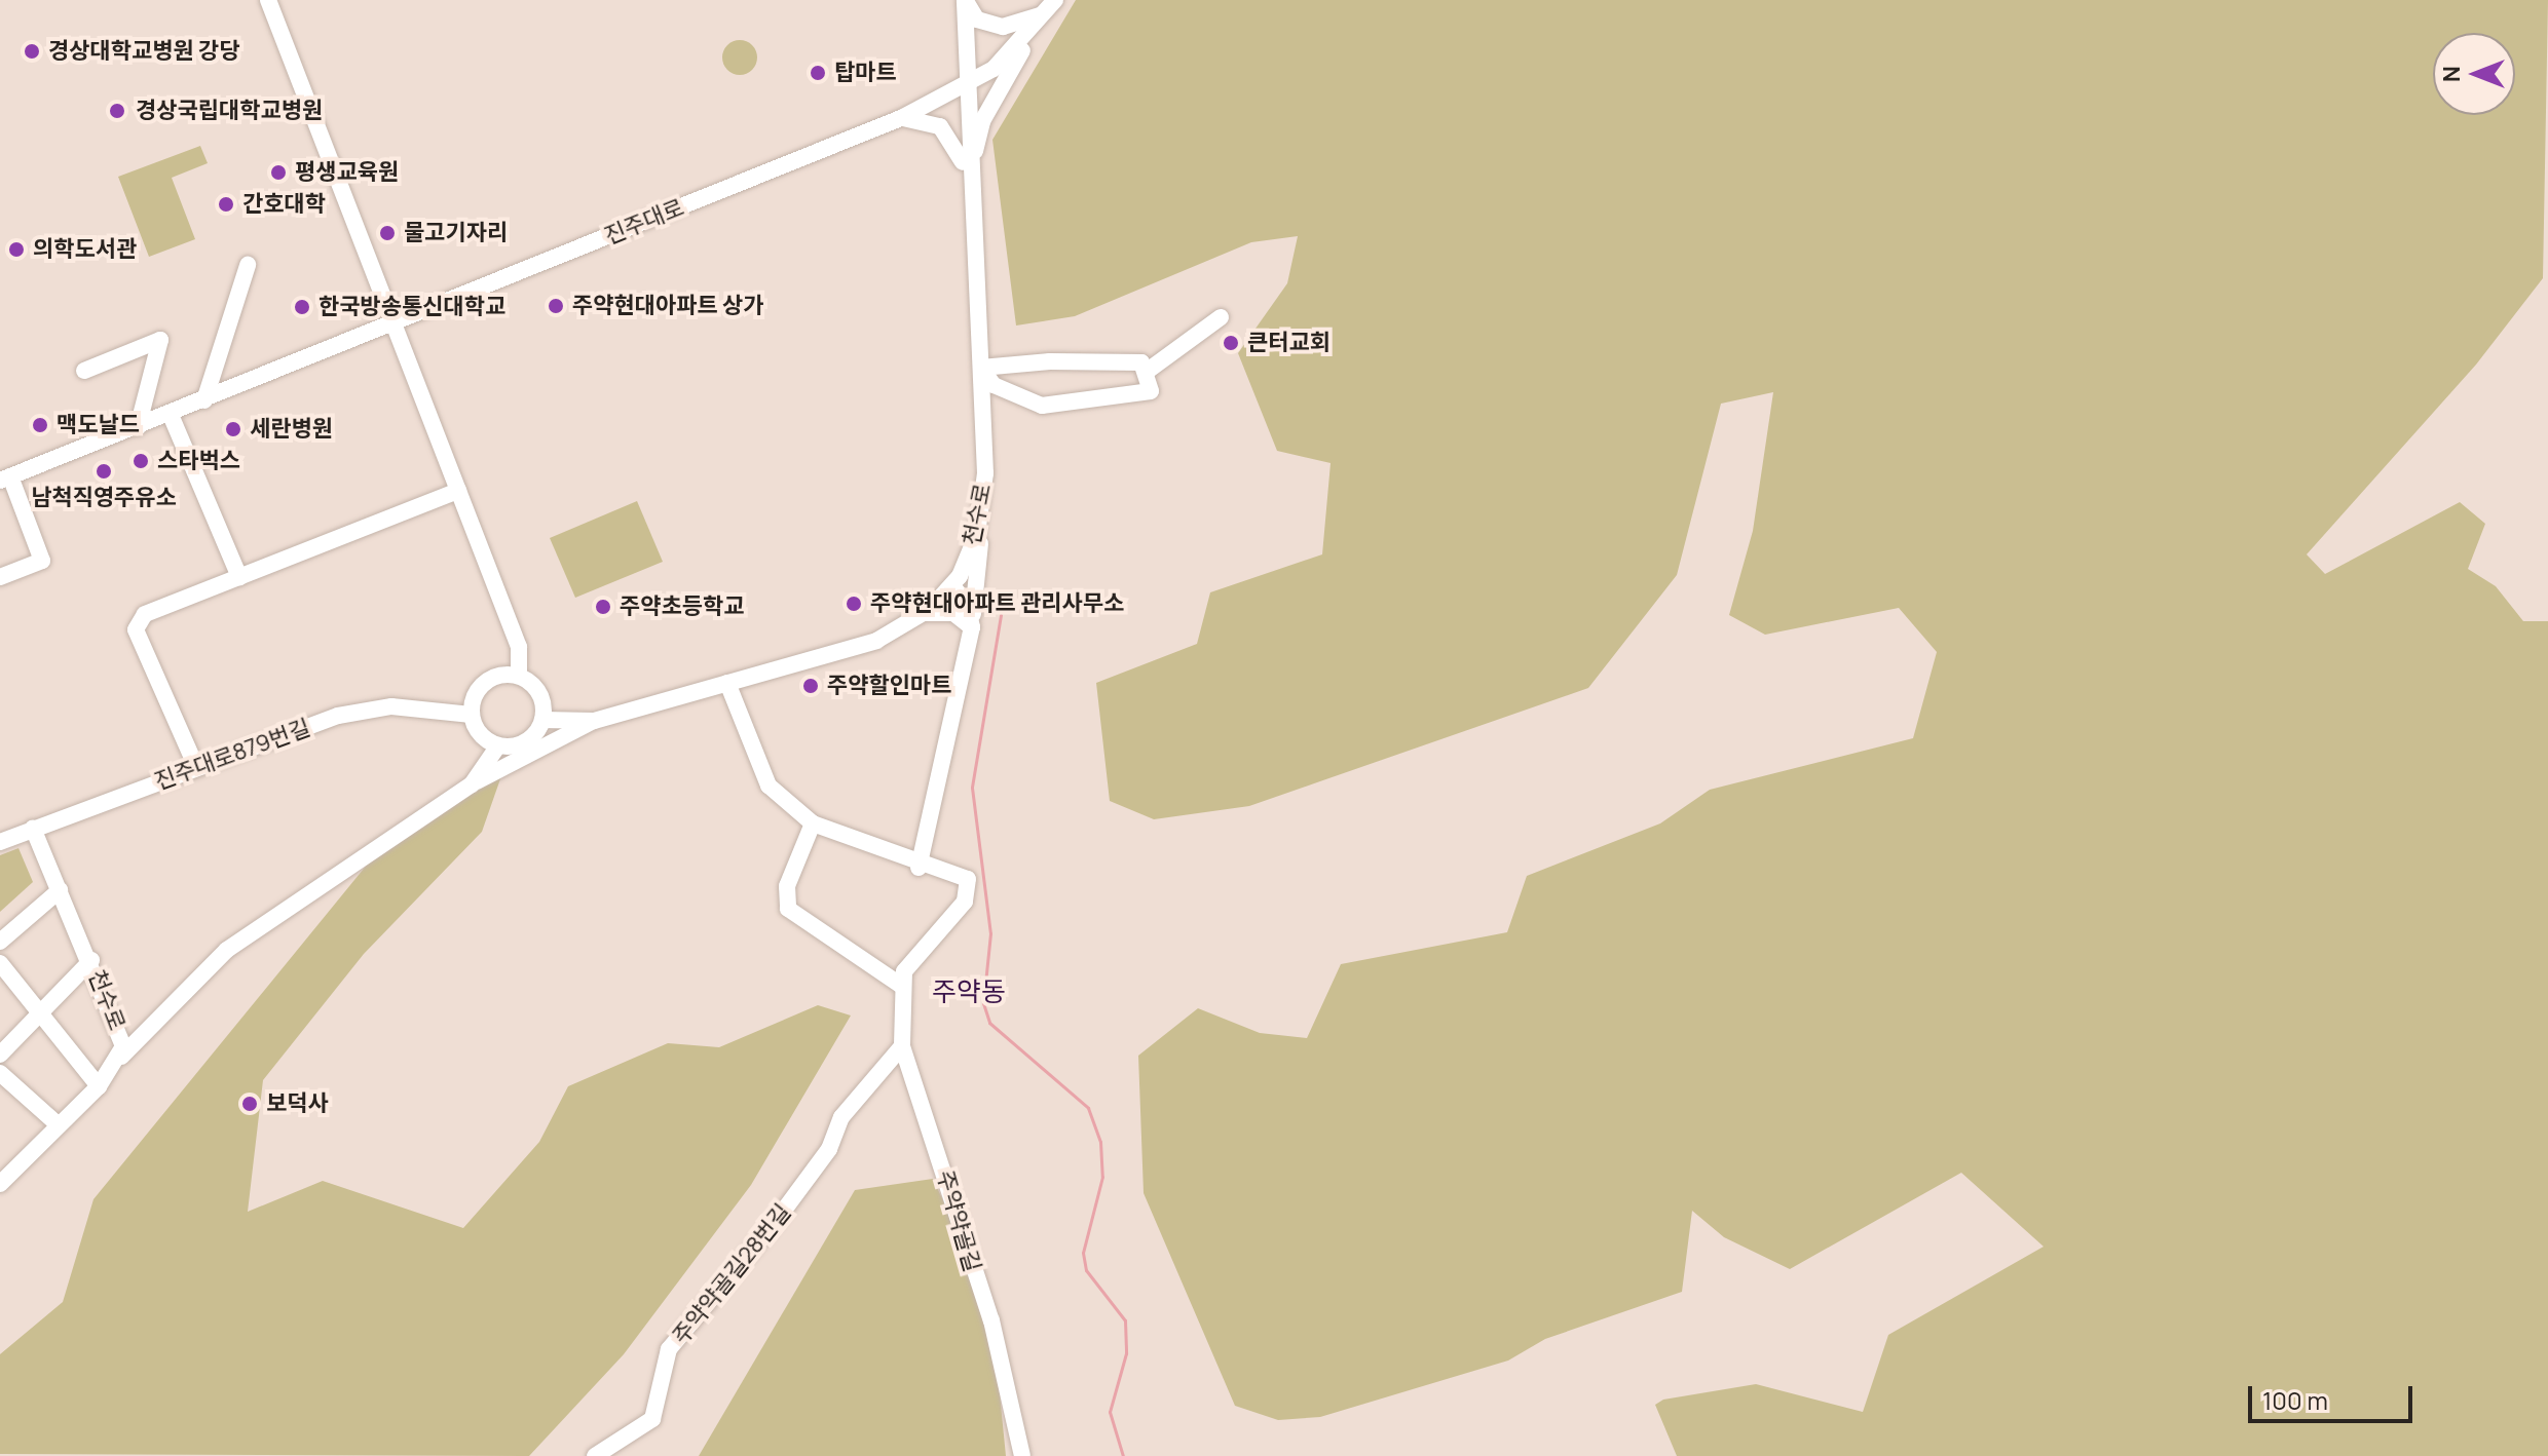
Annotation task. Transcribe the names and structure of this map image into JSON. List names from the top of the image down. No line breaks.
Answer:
{"streets":{"street":["진주대로","천수로","진주대로879번길","주약약골길","주약약골길28번길"]},"crossings":[["진주대로","천수로"],["천수로","진주대로879번길"],["주약약골길","주약약골길28번길"]],"districts":["주약동"],"places":["경상대학교병원 강당","탑마트","경상국립대학교병원","평생교육원","간호대학","물고기자리","의학도서관","주약현대아파트 상가","한국방송통신대학교","큰터교회","맥도날드","세란병원","스타벅스","남척직영주유소","주약현대아파트 관리사무소","주약초등학교","주약할인마트","보덕사"],"scale_bar":"100 m","north":"left"}
